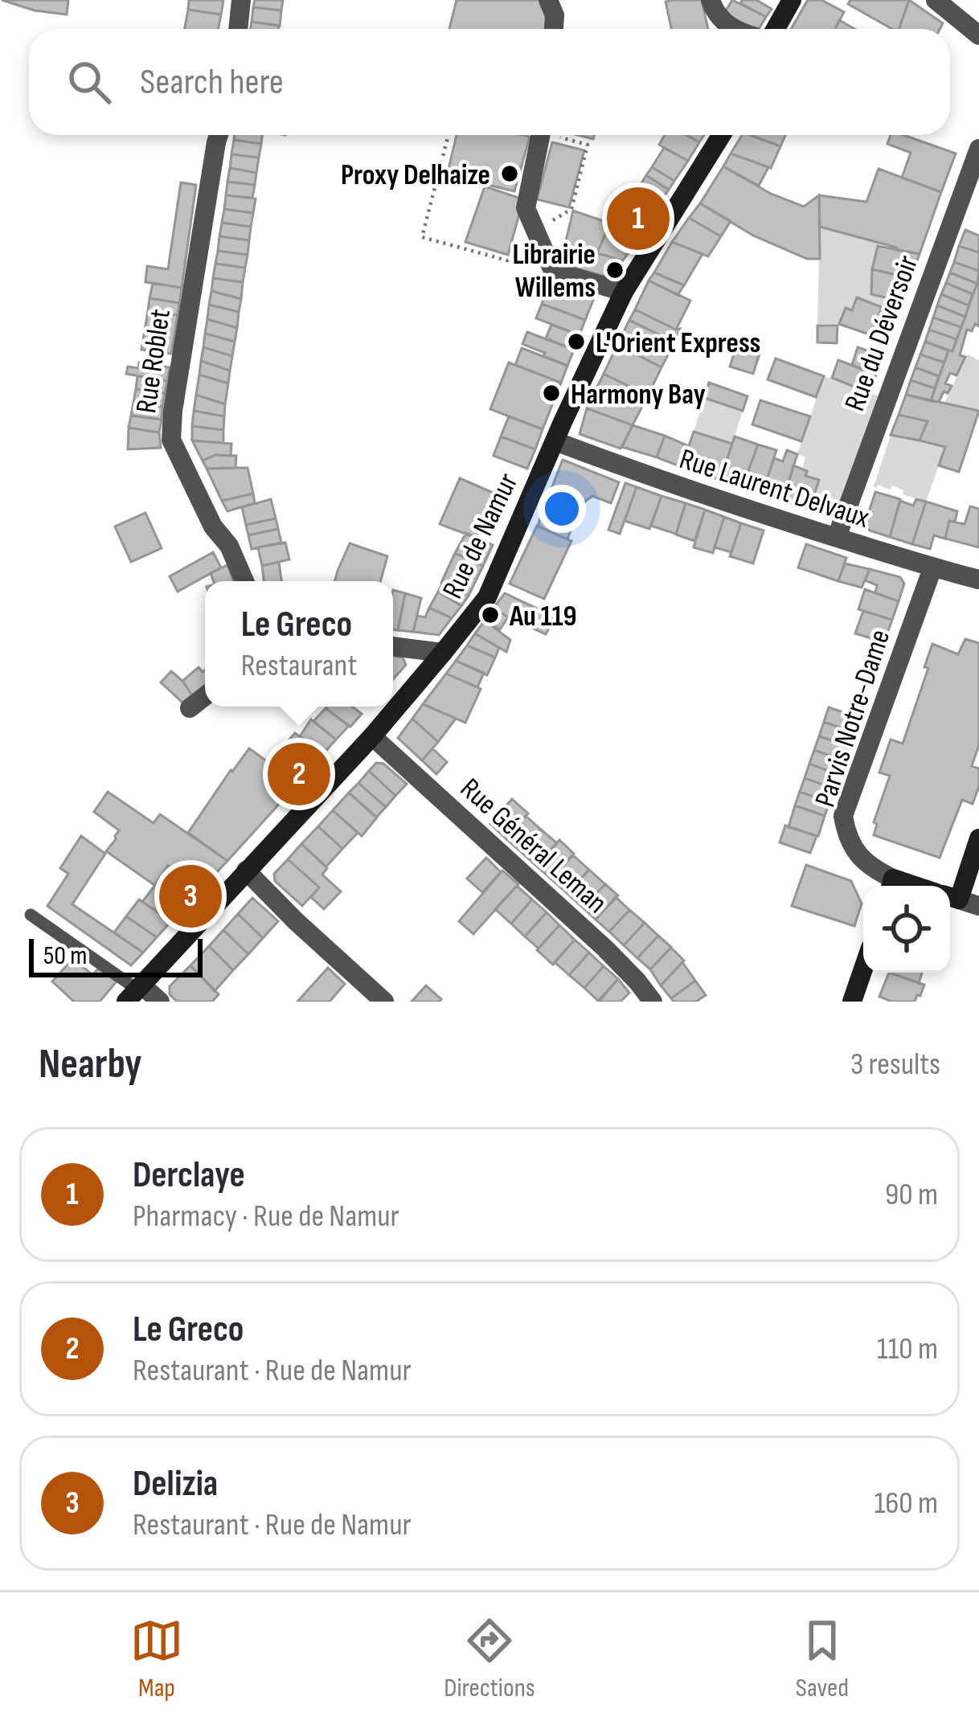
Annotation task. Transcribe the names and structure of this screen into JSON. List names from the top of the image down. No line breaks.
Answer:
{"streets":{"street":["Rue du Déversoir","Rue Roblet","Rue Laurent Delvaux","Rue de Namur","Parvis Notre-Dame","Rue Général Leman"]},"crossings":[["Rue du Déversoir","Rue Laurent Delvaux"],["Rue Laurent Delvaux","Rue de Namur"],["Rue Laurent Delvaux","Parvis Notre-Dame"],["Rue de Namur","Rue Général Leman"]],"places":["Proxy Delhaize","Librairie Willems","L'Orient Express","Harmony Bay","Au 119"],"scale_bar":"50 m","page":{"search":"Search here","pins":["1","2","3"],"popup":["Le Greco","Restaurant"],"scale":"50 m","heading":["Nearby","3 results"],"list":[{"mark":"1","name":"Derclaye","note":"Pharmacy · Rue de Namur","value":"90 m"},{"mark":"2","name":"Le Greco","note":"Restaurant · Rue de Namur","value":"110 m"},{"mark":"3","name":"Delizia","note":"Restaurant · Rue de Namur","value":"160 m"}],"nav":["Map","Directions","Saved"]}}
